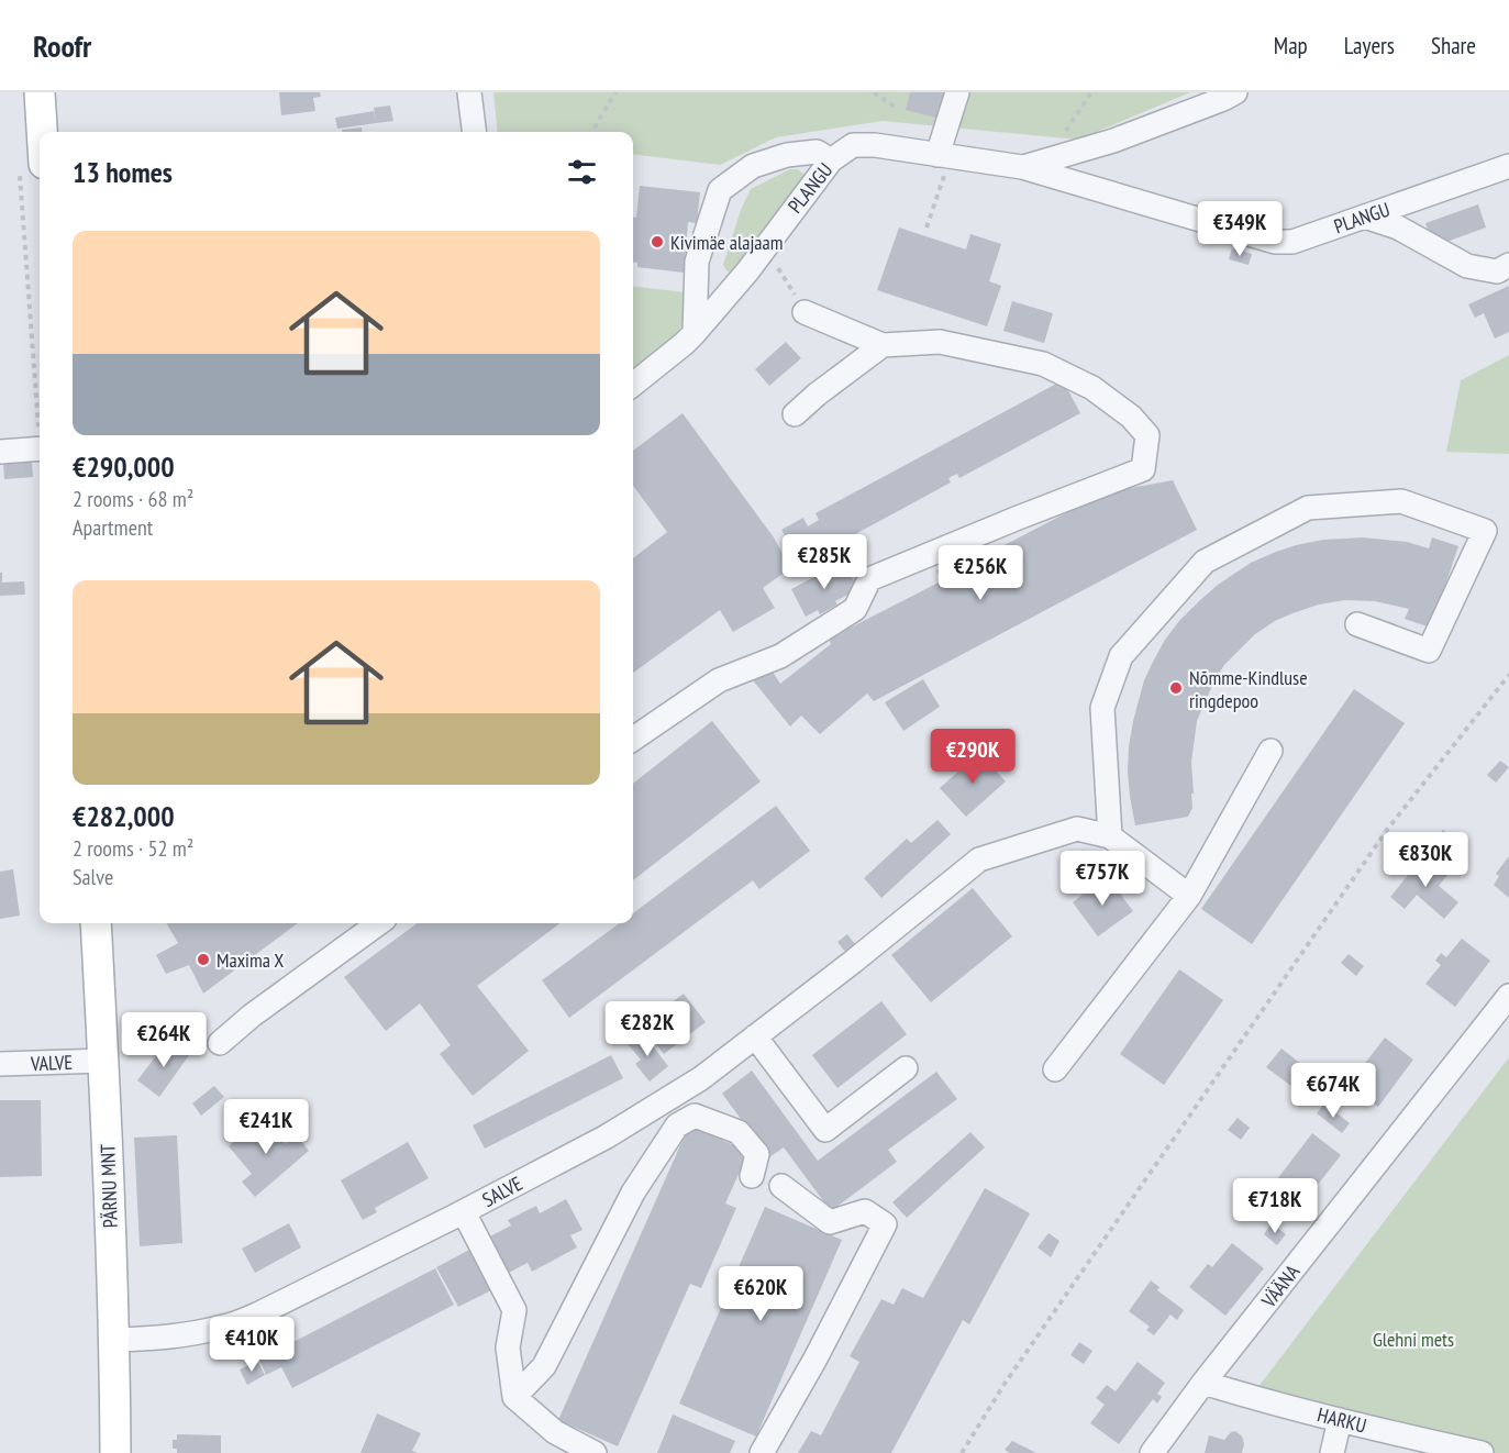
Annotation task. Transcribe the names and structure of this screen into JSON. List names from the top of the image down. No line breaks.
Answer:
{"streets":{"main road":["PÄRNU MNT"],"street":["PLANGU","VALVE","SALVE","VÄÄNA","HARKU"]},"crossings":[["VALVE","PÄRNU MNT"],["PÄRNU MNT","SALVE"],["VÄÄNA","HARKU"]],"parks":["Glehni mets"],"places":["Kivimäe alajaam","Nõmme-Kindluse ringdepoo","Maxima X"],"page":{"header":"Roofr","nav":["Map","Layers","Share"],"heading":"13 homes","price":["€349K","€285K","€256K","€290K","€830K","€757K","€282K","€264K","€674K","€241K","€718K","€620K","€410K"],"list":[{"name":"€290,000","note":"2 rooms · 68 m² · Apartment"},{"name":"€282,000","note":"2 rooms · 52 m² · Salve"}]}}
